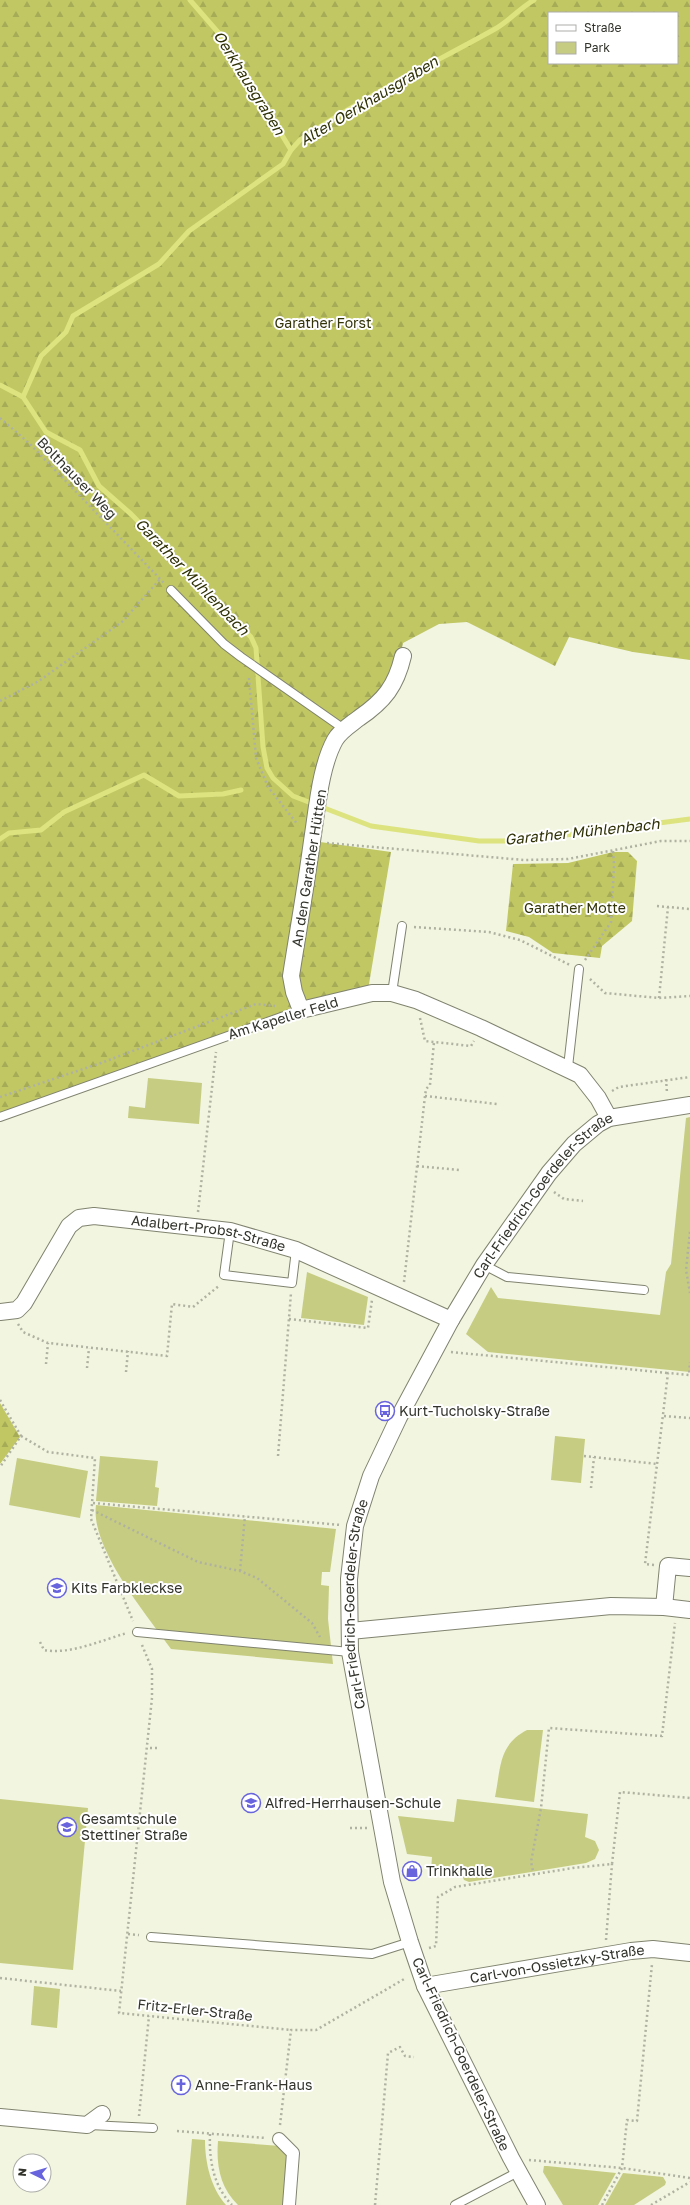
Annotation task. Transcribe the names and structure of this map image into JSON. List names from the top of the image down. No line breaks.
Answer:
{"streets":{"street":["An den Garather Hütten","Am Kapeller Feld","Carl-Friedrich-Goerdeler-Straße","Adalbert-Probst-Straße","Carl-von-Ossietzky-Straße"],"path":["Bolthauser Weg","Fritz-Erler-Straße"]},"crossings":[["An den Garather Hütten","Am Kapeller Feld"],["Am Kapeller Feld","Carl-Friedrich-Goerdeler-Straße"],["Carl-Friedrich-Goerdeler-Straße","Adalbert-Probst-Straße"],["Carl-Friedrich-Goerdeler-Straße","Carl-von-Ossietzky-Straße"]],"water":["Oerkhausgraben","Alter Oerkhausgraben","Garather Mühlenbach"],"parks":["Garather Forst","Garather Motte"],"places":{"bus stop":["Kurt-Tucholsky-Straße"],"school or university":["Kits Farbkleckse","Alfred-Herrhausen-Schule","Gesamtschule Stettiner Straße"],"shop":["Trinkhalle"],"church":["Anne-Frank-Haus"]},"legend":["Straße","Park"],"north":"left"}
